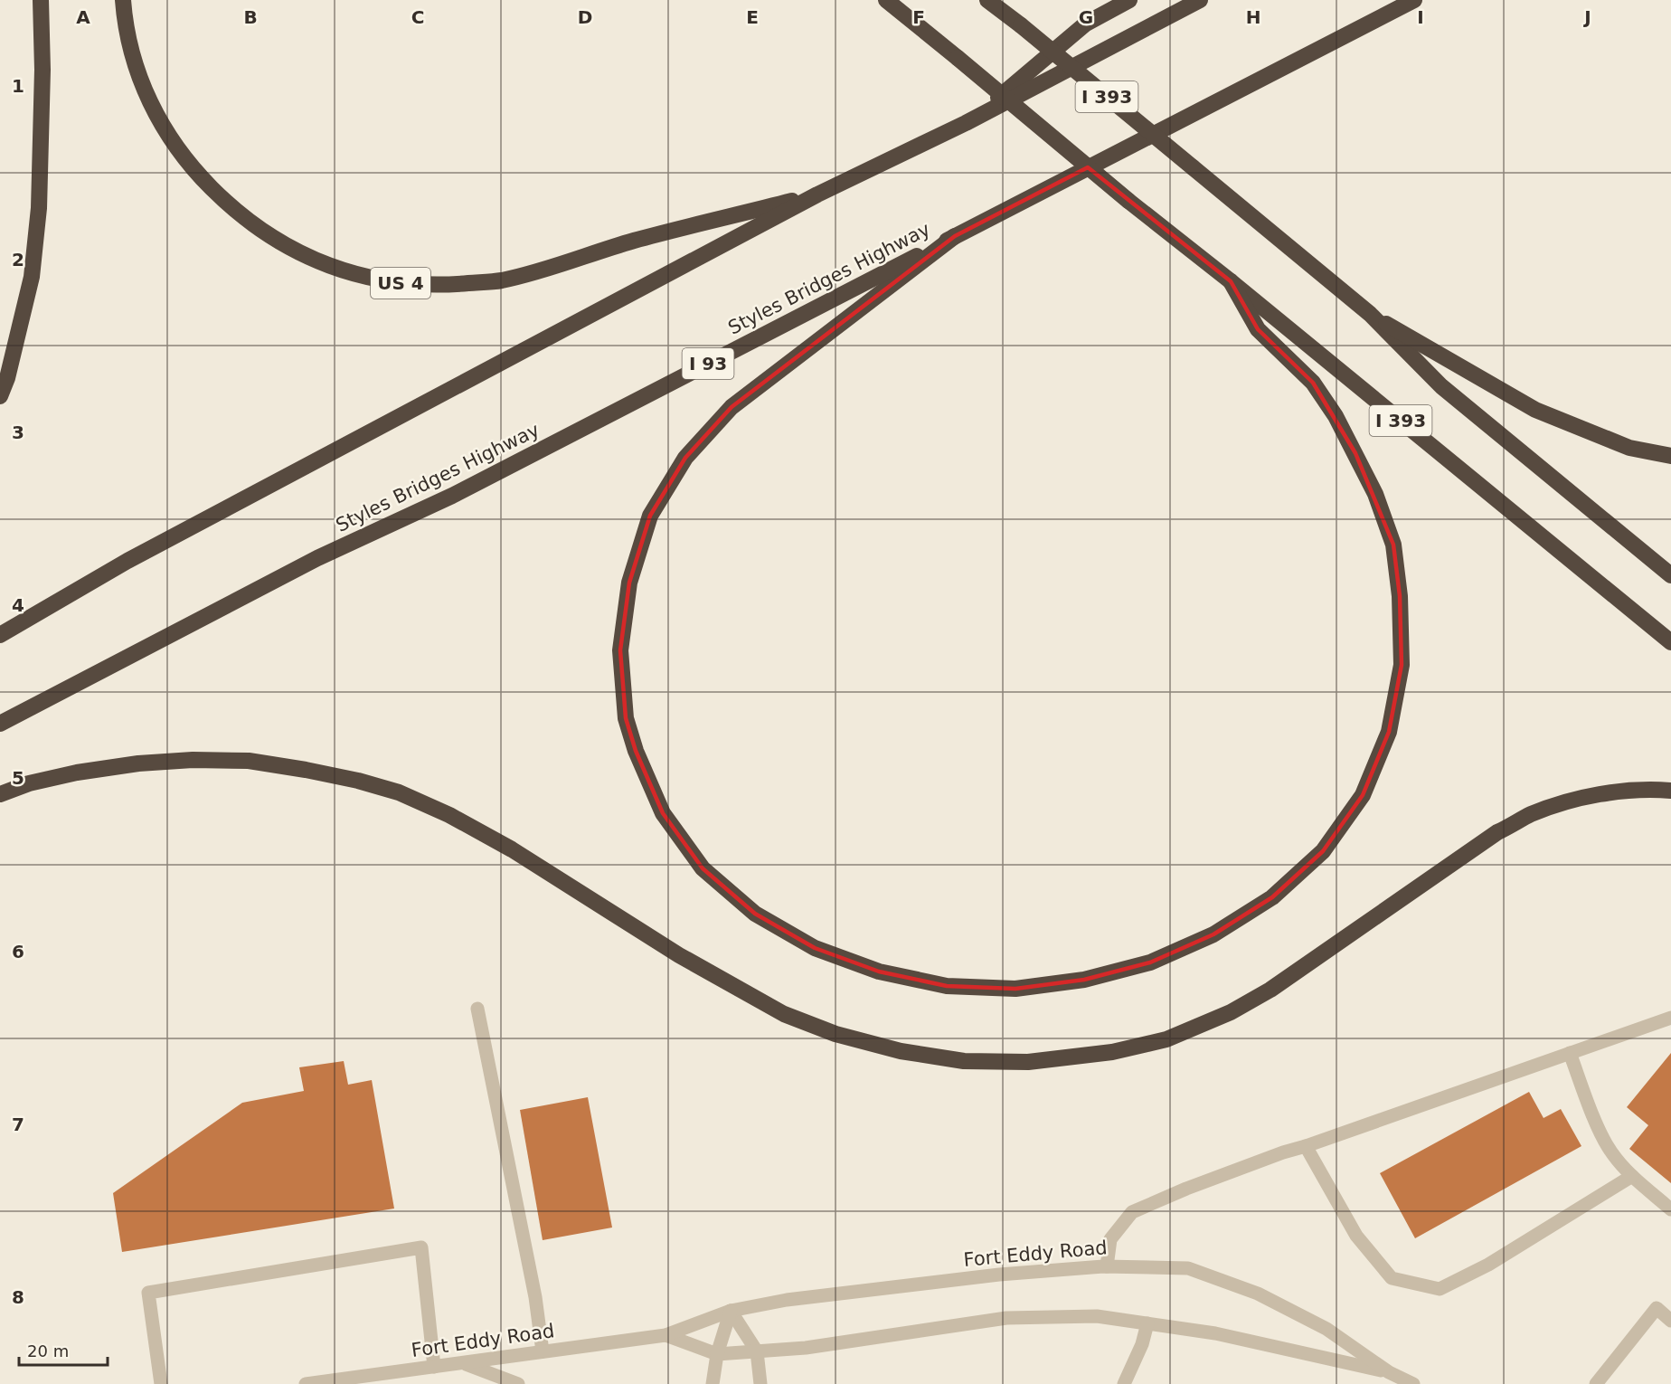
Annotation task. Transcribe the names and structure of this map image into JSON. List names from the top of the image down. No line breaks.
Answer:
{"streets":{"highway":["I 393","Styles Bridges Highway","US 4","I 93"],"street":["Fort Eddy Road"]},"scale_bar":"20 m","grid":{"columns":["A","B","C","D","E","F","G","H","I","J"],"rows":["1","2","3","4","5","6","7","8"]}}
